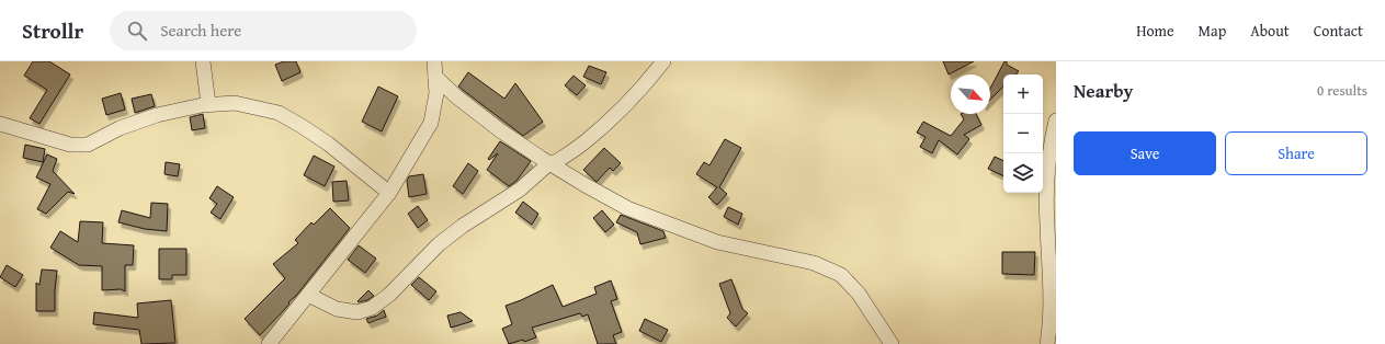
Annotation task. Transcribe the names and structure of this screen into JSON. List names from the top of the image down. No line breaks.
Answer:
{"north":"bottom right","page":{"header":"Strollr","search":"Search here","nav":["Home","Map","About","Contact"],"heading":["Nearby","0 results"],"map_buttons":["+","−"],"buttons":["Save","Share"]}}
